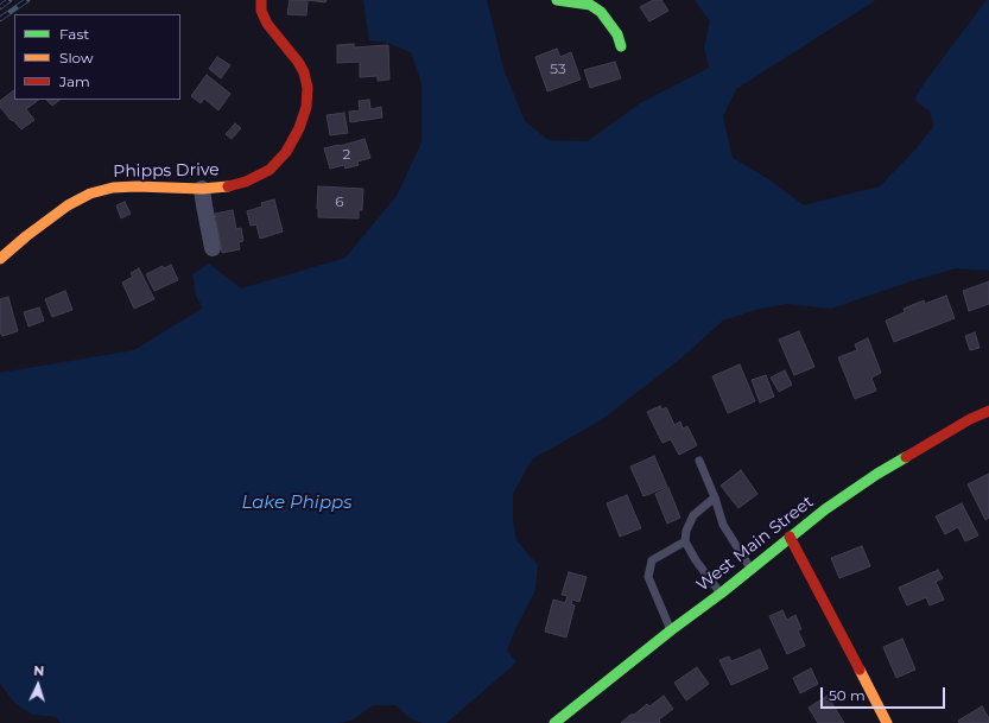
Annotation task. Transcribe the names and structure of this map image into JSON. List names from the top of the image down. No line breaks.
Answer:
{"streets":{"street":["Phipps Drive","West Main Street"]},"water":["Lake Phipps"],"house_numbers":["53","2","6"],"legend":["Fast","Slow","Jam"],"scale_bar":"50 m","north":"top"}
